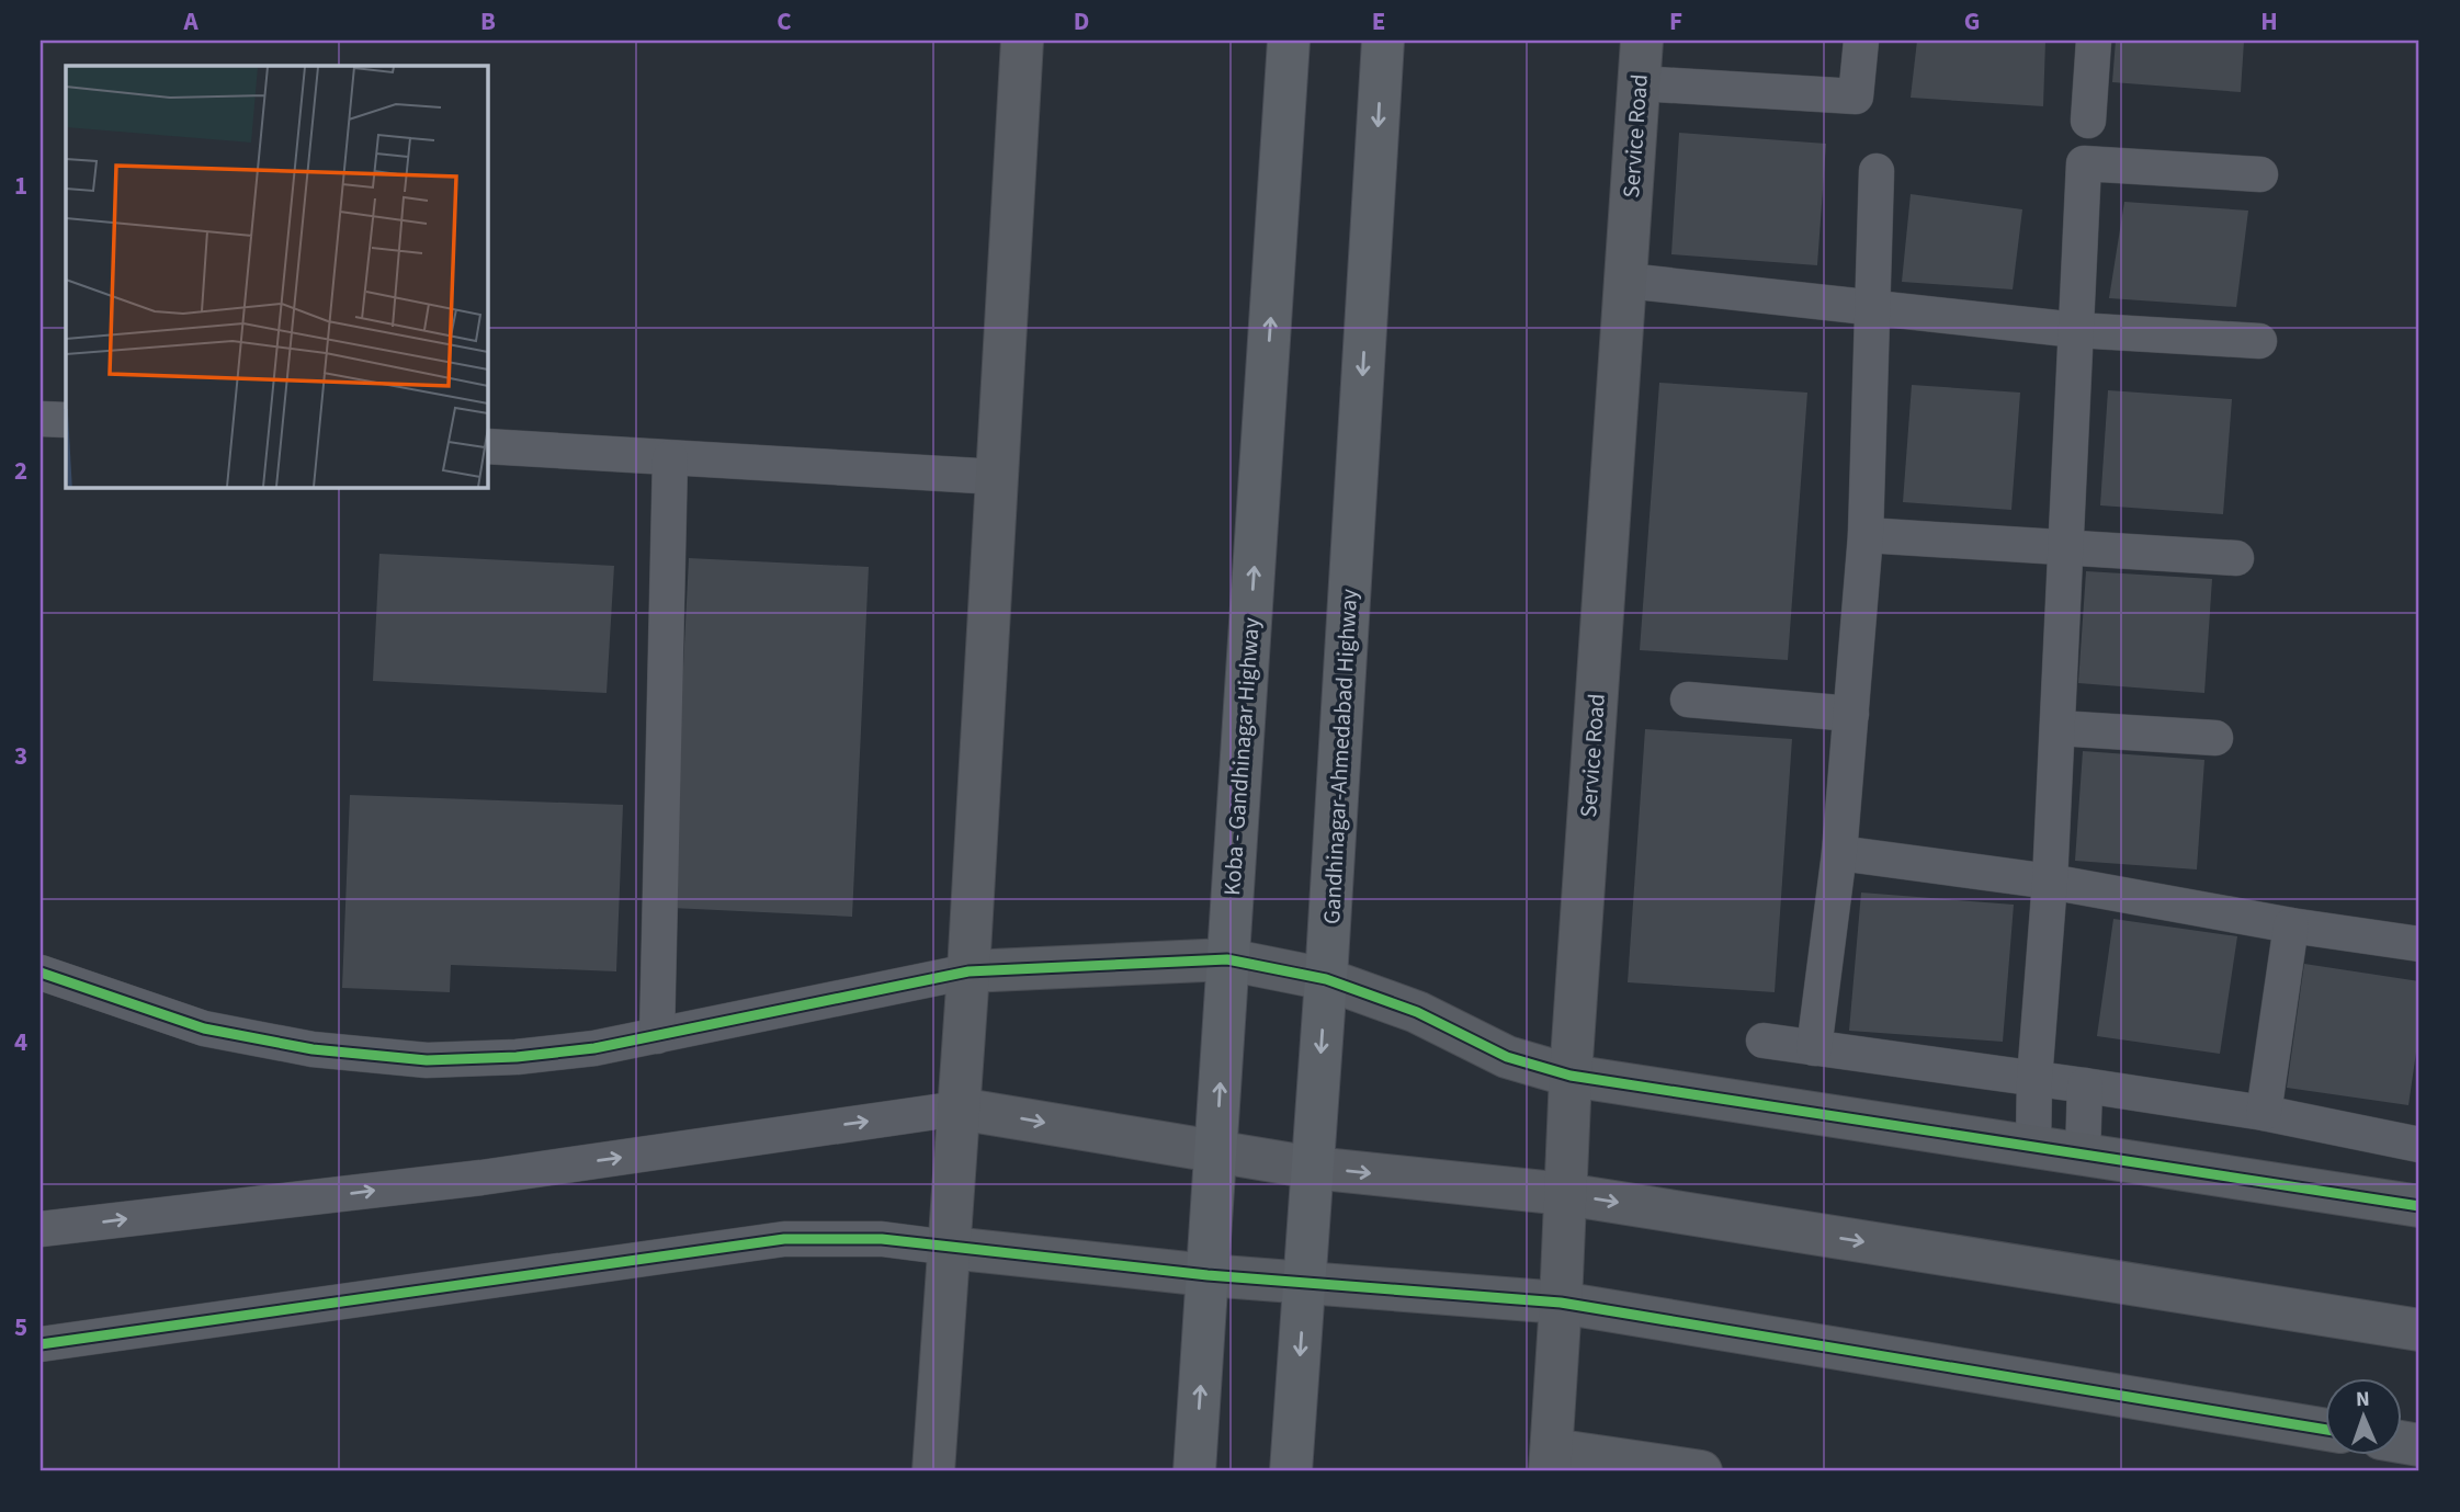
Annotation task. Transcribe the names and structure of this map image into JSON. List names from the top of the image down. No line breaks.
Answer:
{"streets":{"main road":["Koba - Gandhinagar Highway","Gandhinagar-Ahmedabad Highway"],"street":["Service Road"]},"one_way":["Koba - Gandhinagar Highway","Gandhinagar-Ahmedabad Highway"],"north":"top","grid":{"columns":["A","B","C","D","E","F","G","H"],"rows":["1","2","3","4","5"]}}
